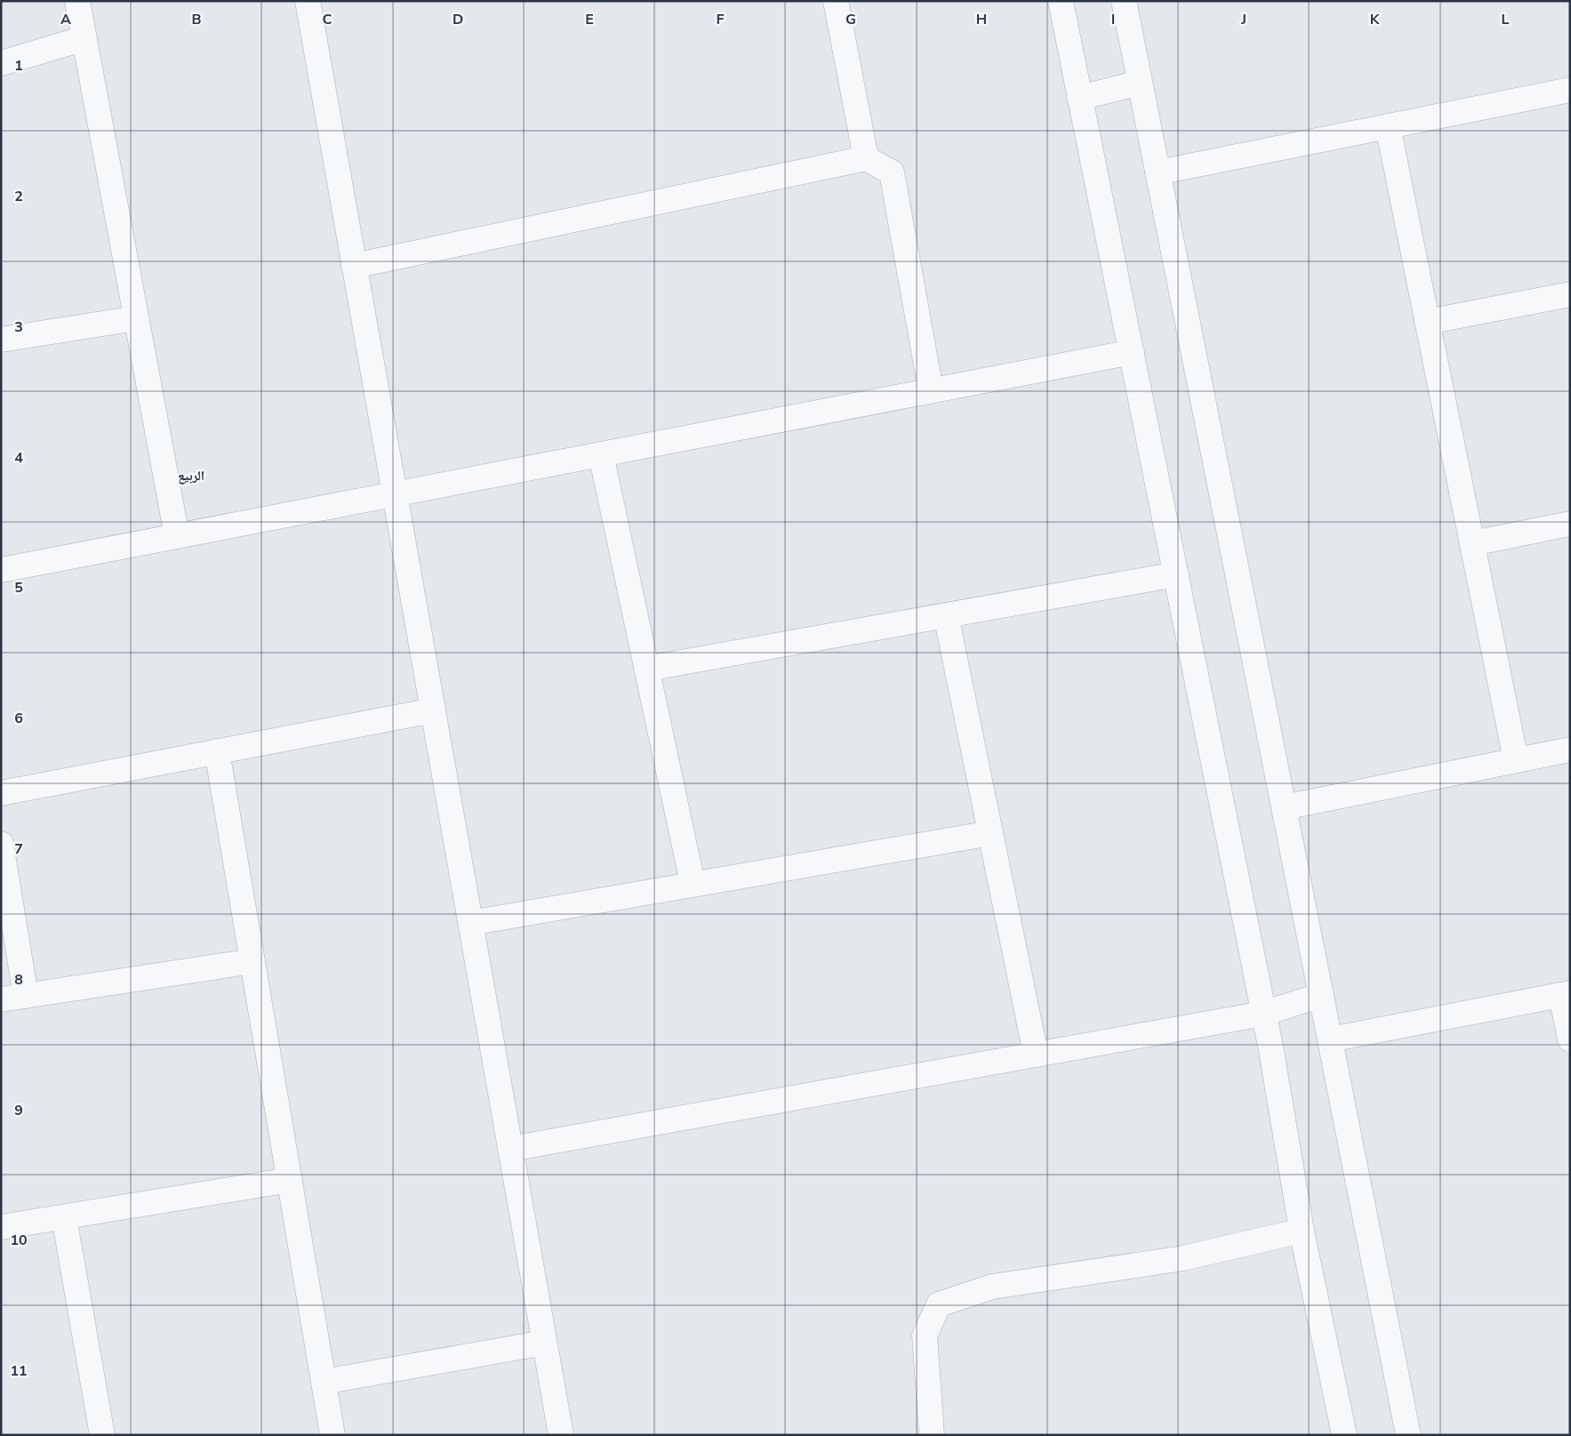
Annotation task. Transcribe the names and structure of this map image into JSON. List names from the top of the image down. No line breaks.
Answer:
{"districts":["الربيع"],"grid":{"columns":["A","B","C","D","E","F","G","H","I","J","K","L"],"rows":["1","2","3","4","5","6","7","8","9","10","11"]}}
